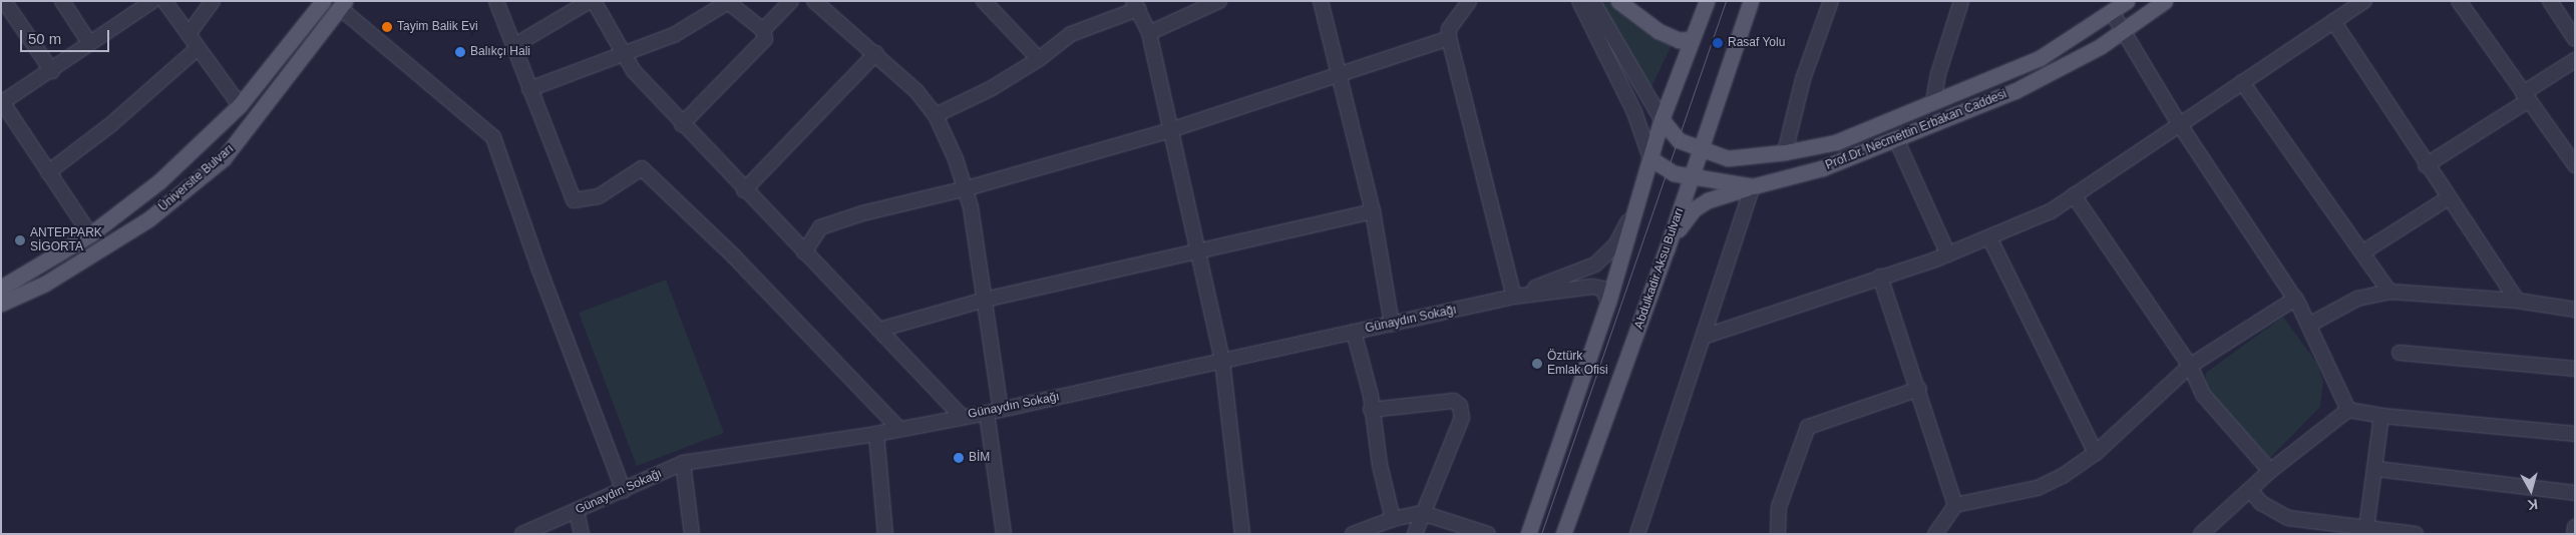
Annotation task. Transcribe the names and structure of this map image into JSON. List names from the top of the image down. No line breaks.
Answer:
{"streets":{"main road":["Prof.Dr. Necmettin Erbakan Caddesi","Üniversite Bulvarı","Abdulkadir Aksu Bulvarı"],"street":["Günaydın Sokağı"]},"crossings":[["Prof.Dr. Necmettin Erbakan Caddesi","Abdulkadir Aksu Bulvarı"]],"places":["Tayim Balik Evi","Rasaf Yolu","Balıkçı Hali","ANTEPPARK SİGORTA","Öztürk Emlak Ofisi","BİM"],"scale_bar":"50 m","north":"bottom"}
